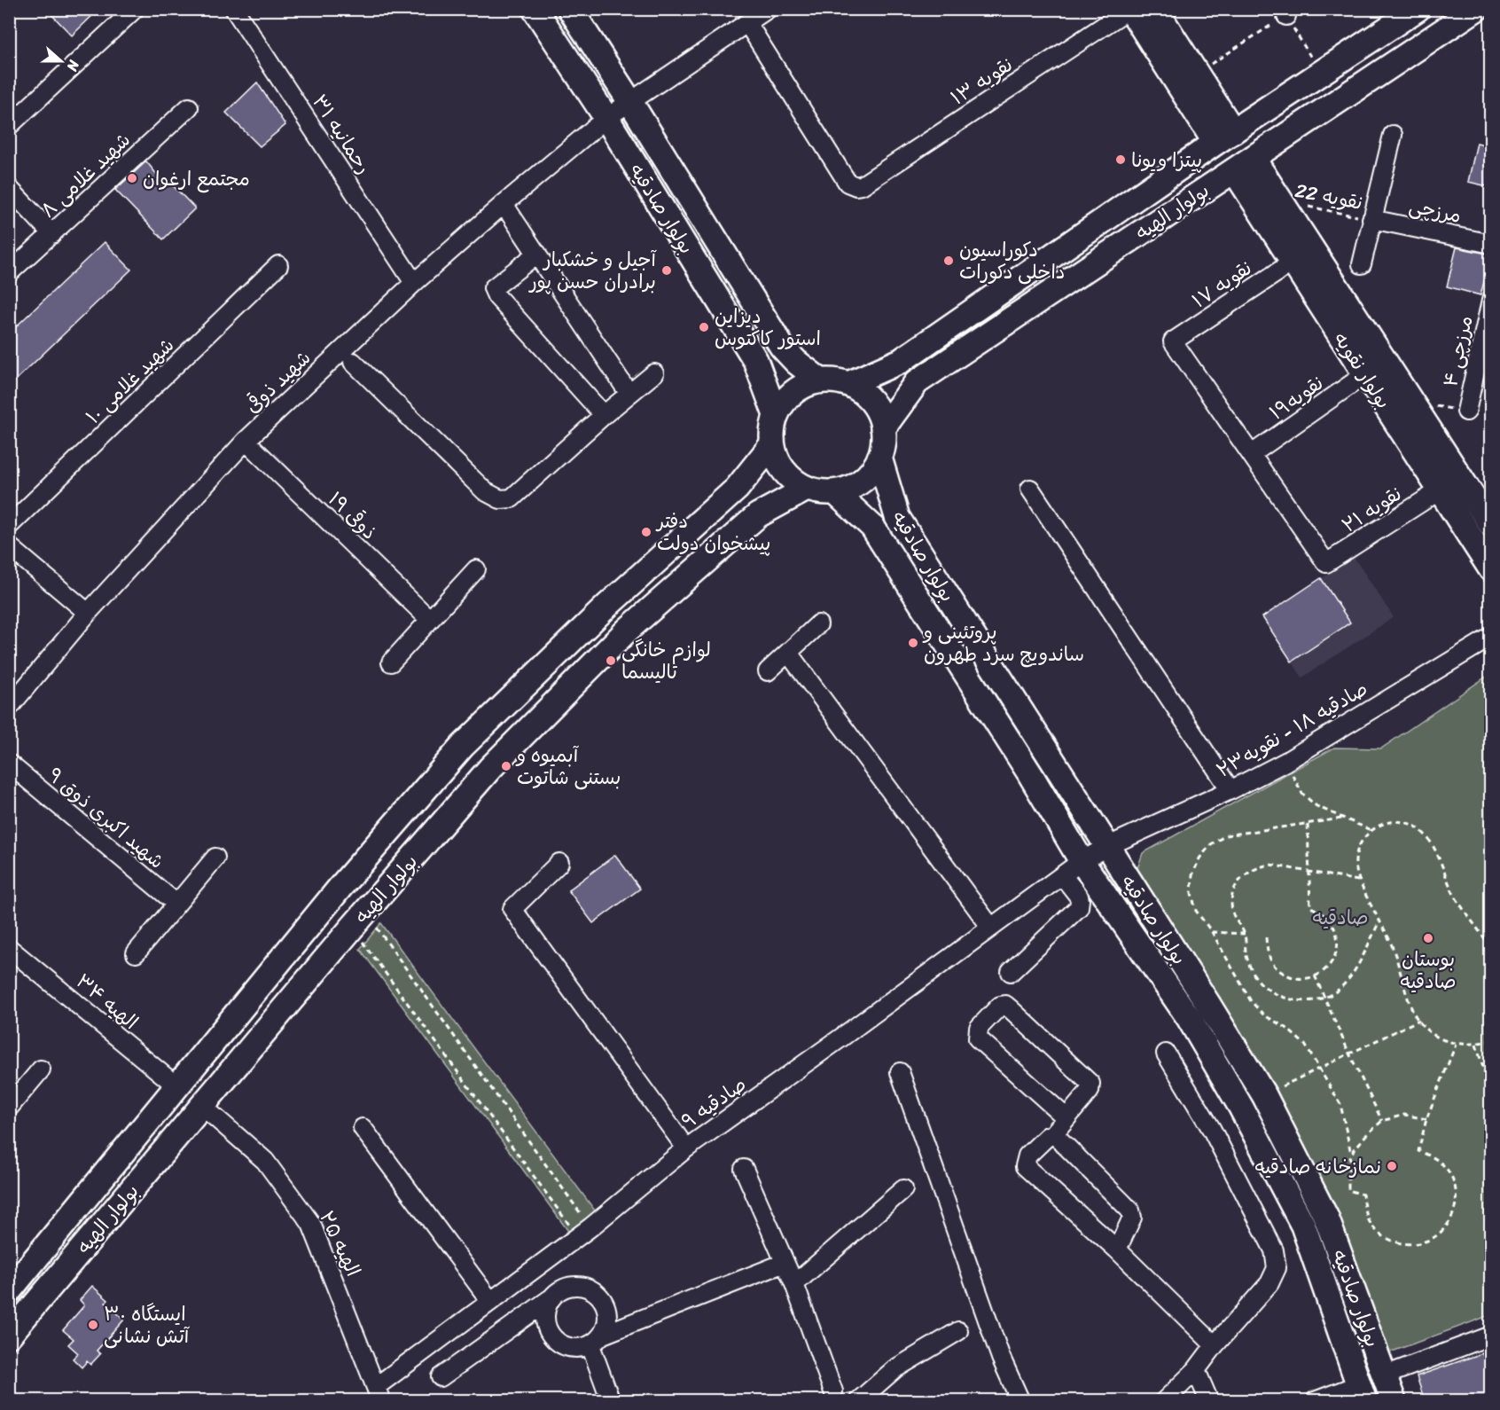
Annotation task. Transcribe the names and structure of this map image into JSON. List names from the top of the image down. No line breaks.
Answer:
{"streets":{"main road":["بولوار صادقیه","بولوار الهیه","بولوار نقویه"],"street":["نقویه ۱۳","رحمانیه ۳۱","شهید غلامی ۸","مرزچی","نقویه ۱۷","مرزچی ۴","شهید غلامی ۱۰","شهید ذوقی","نقویه۱۹","نقویه ۲۱","ذوقی ۱۹","صادقیه ۱۸ - نقویه۲۳","شهید اکبری ذوق ۹","الهیه ۳۴","صادقیه ۹","الهیه ۲۵"],"path":["نقویه 22"]},"crossings":[["نقویه ۱۳","شهید ذوقی"],["رحمانیه ۳۱","شهید ذوقی"],["نقویه 22","مرزچی"],["نقویه 22","بولوار نقویه"],["بولوار صادقیه","بولوار الهیه"],["بولوار صادقیه","شهید ذوقی"],["بولوار صادقیه","صادقیه ۱۸ - نقویه۲۳"],["بولوار صادقیه","صادقیه ۹"],["بولوار الهیه","بولوار نقویه"],["بولوار الهیه","الهیه ۳۴"],["بولوار الهیه","الهیه ۲۵"],["نقویه ۱۷","بولوار نقویه"],["نقویه ۱۷","نقویه۱۹"],["نقویه ۱۷","نقویه ۲۱"],["بولوار نقویه","نقویه۱۹"],["بولوار نقویه","نقویه ۲۱"],["شهید ذوقی","ذوقی ۱۹"],["نقویه۱۹","نقویه ۲۱"],["صادقیه ۱۸ - نقویه۲۳","صادقیه ۹"],["صادقیه ۹","الهیه ۲۵"]],"parks":["صادقیه"],"places":["پیتزا ویونا","مجتمع ارغوان","دکوراسیون داخلی دکورات","آجیل و خشکبار برادران حسن پور","دیزاین استور کاکتوس","دفتر پیشخوان دولت","پروتئینی و ساندویچ سرد طهرون","لوازم خانگی تالیسما","آبمیوه و بستنی شاتوت","بوستان صادقیه","نمازخانه صادقیه","ایستگاه ۳۰ آتش نشانی"],"north":"right"}
